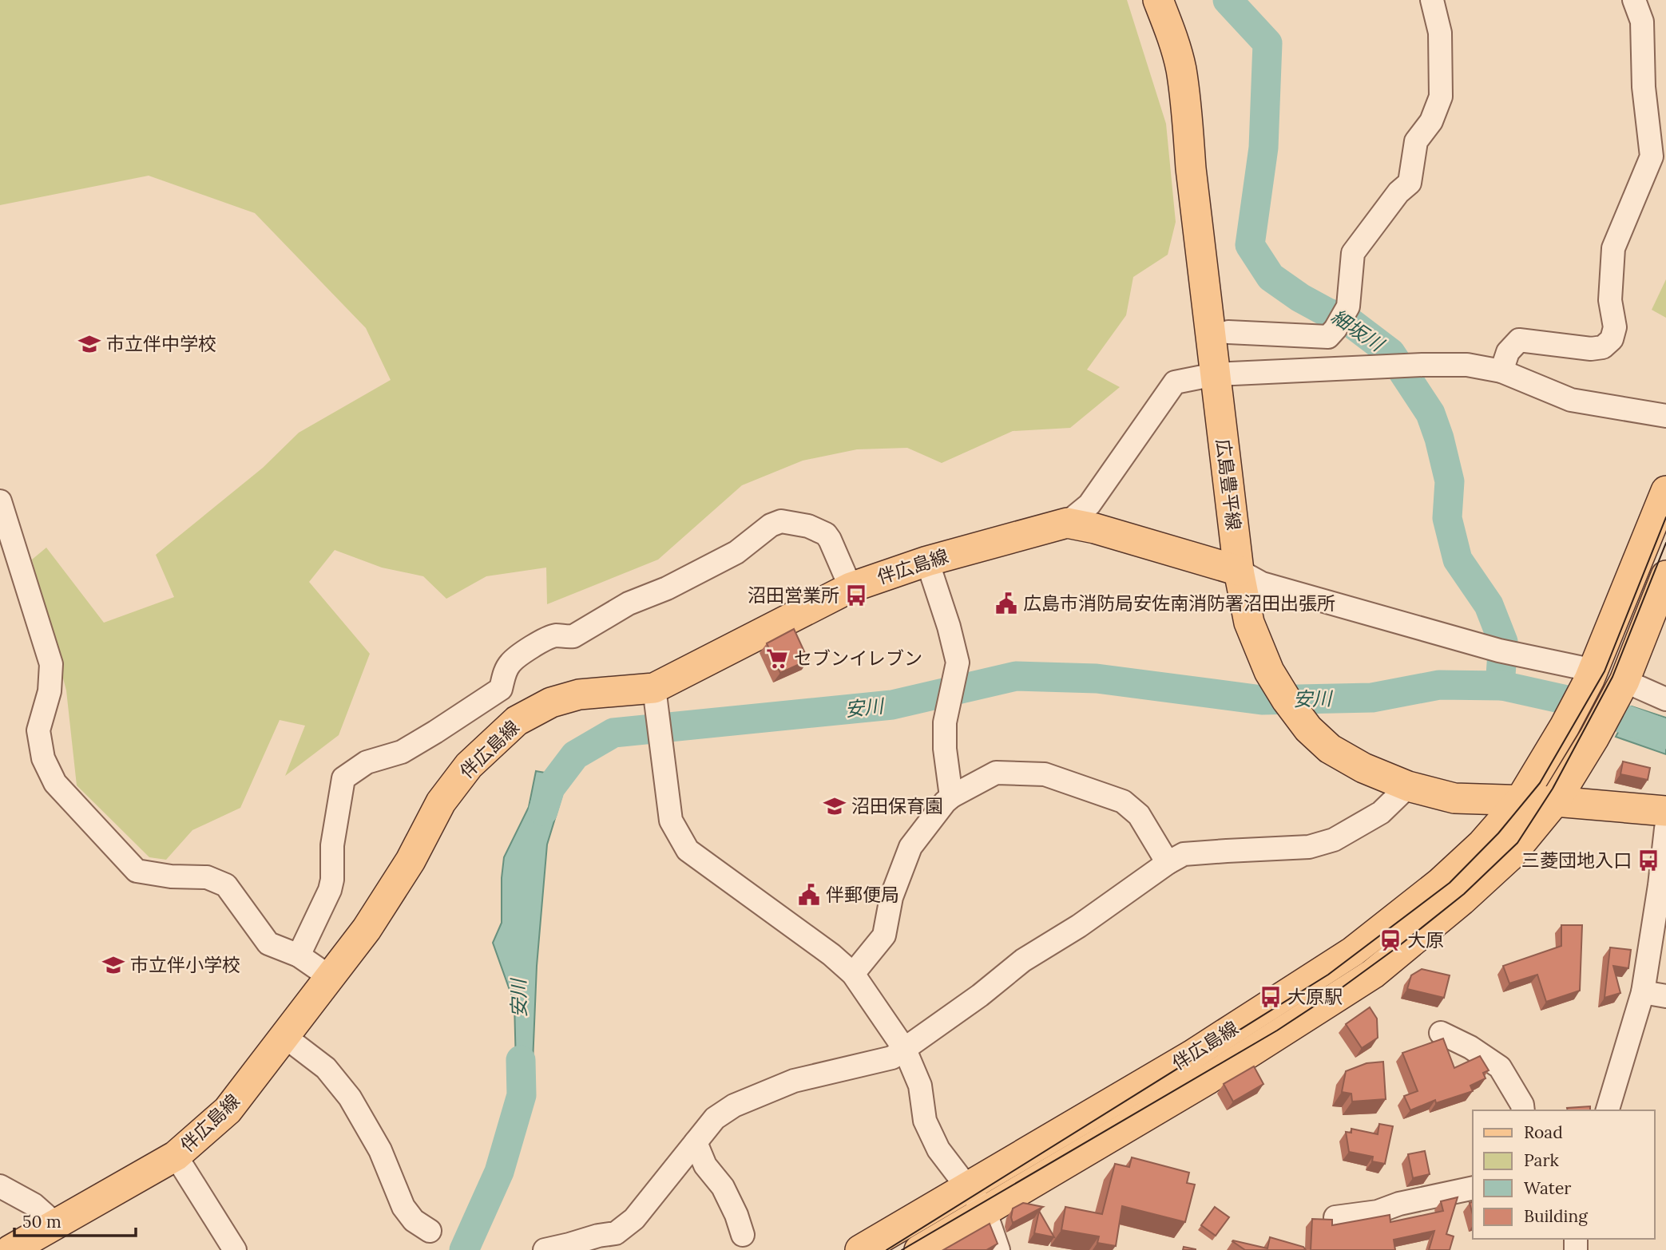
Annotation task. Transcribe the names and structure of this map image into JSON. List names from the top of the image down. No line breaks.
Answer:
{"streets":{"main road":["広島豊平線","伴広島線"]},"crossings":[["広島豊平線","伴広島線"]],"water":["細坂川","安川"],"places":{"school or university":["市立伴中学校","沼田保育園","市立伴小学校"],"bus stop":["沼田営業所","三菱団地入口","大原駅"],"public building":["広島市消防局安佐南消防署沼田出張所","伴郵便局"],"supermarket":["セブンイレブン"],"station":["大原"]},"legend":["Road","Park","Water","Building"],"scale_bar":"50 m"}
